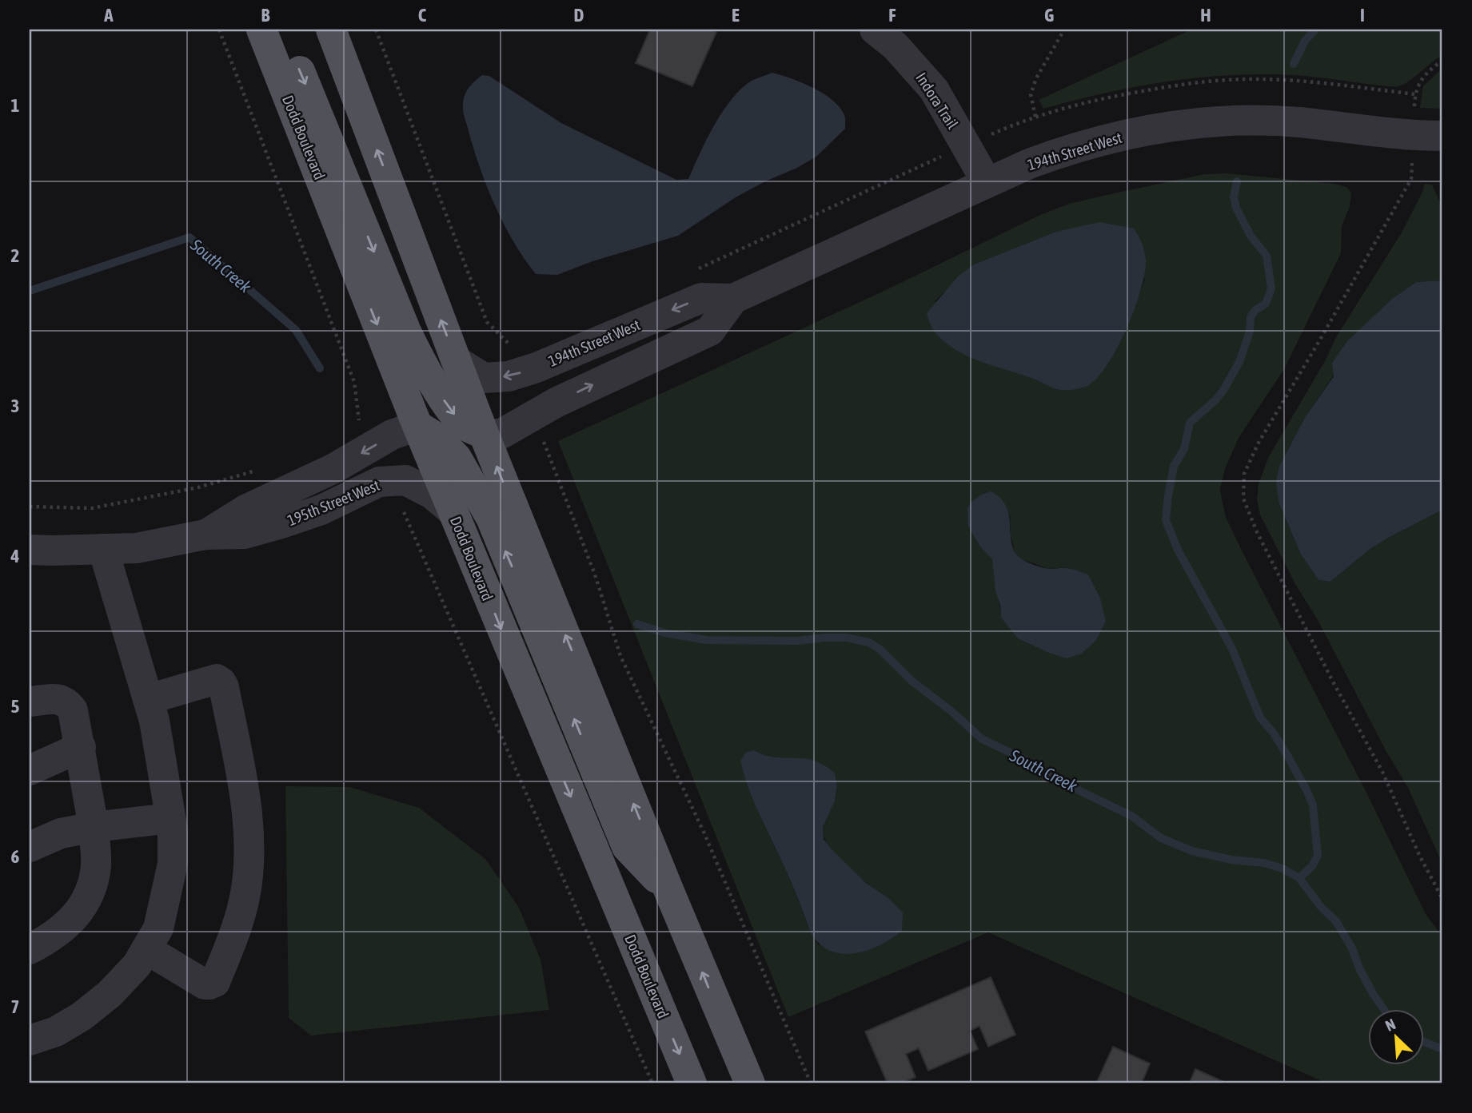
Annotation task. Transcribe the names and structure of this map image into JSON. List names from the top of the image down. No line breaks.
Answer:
{"streets":{"main road":["Dodd Boulevard"],"street":["Indora Trail","194th Street West","195th Street West"]},"crossings":[["Indora Trail","194th Street West"],["Dodd Boulevard","195th Street West"]],"water":["South Creek"],"north":"top left","grid":{"columns":["A","B","C","D","E","F","G","H","I"],"rows":["1","2","3","4","5","6","7"]}}
